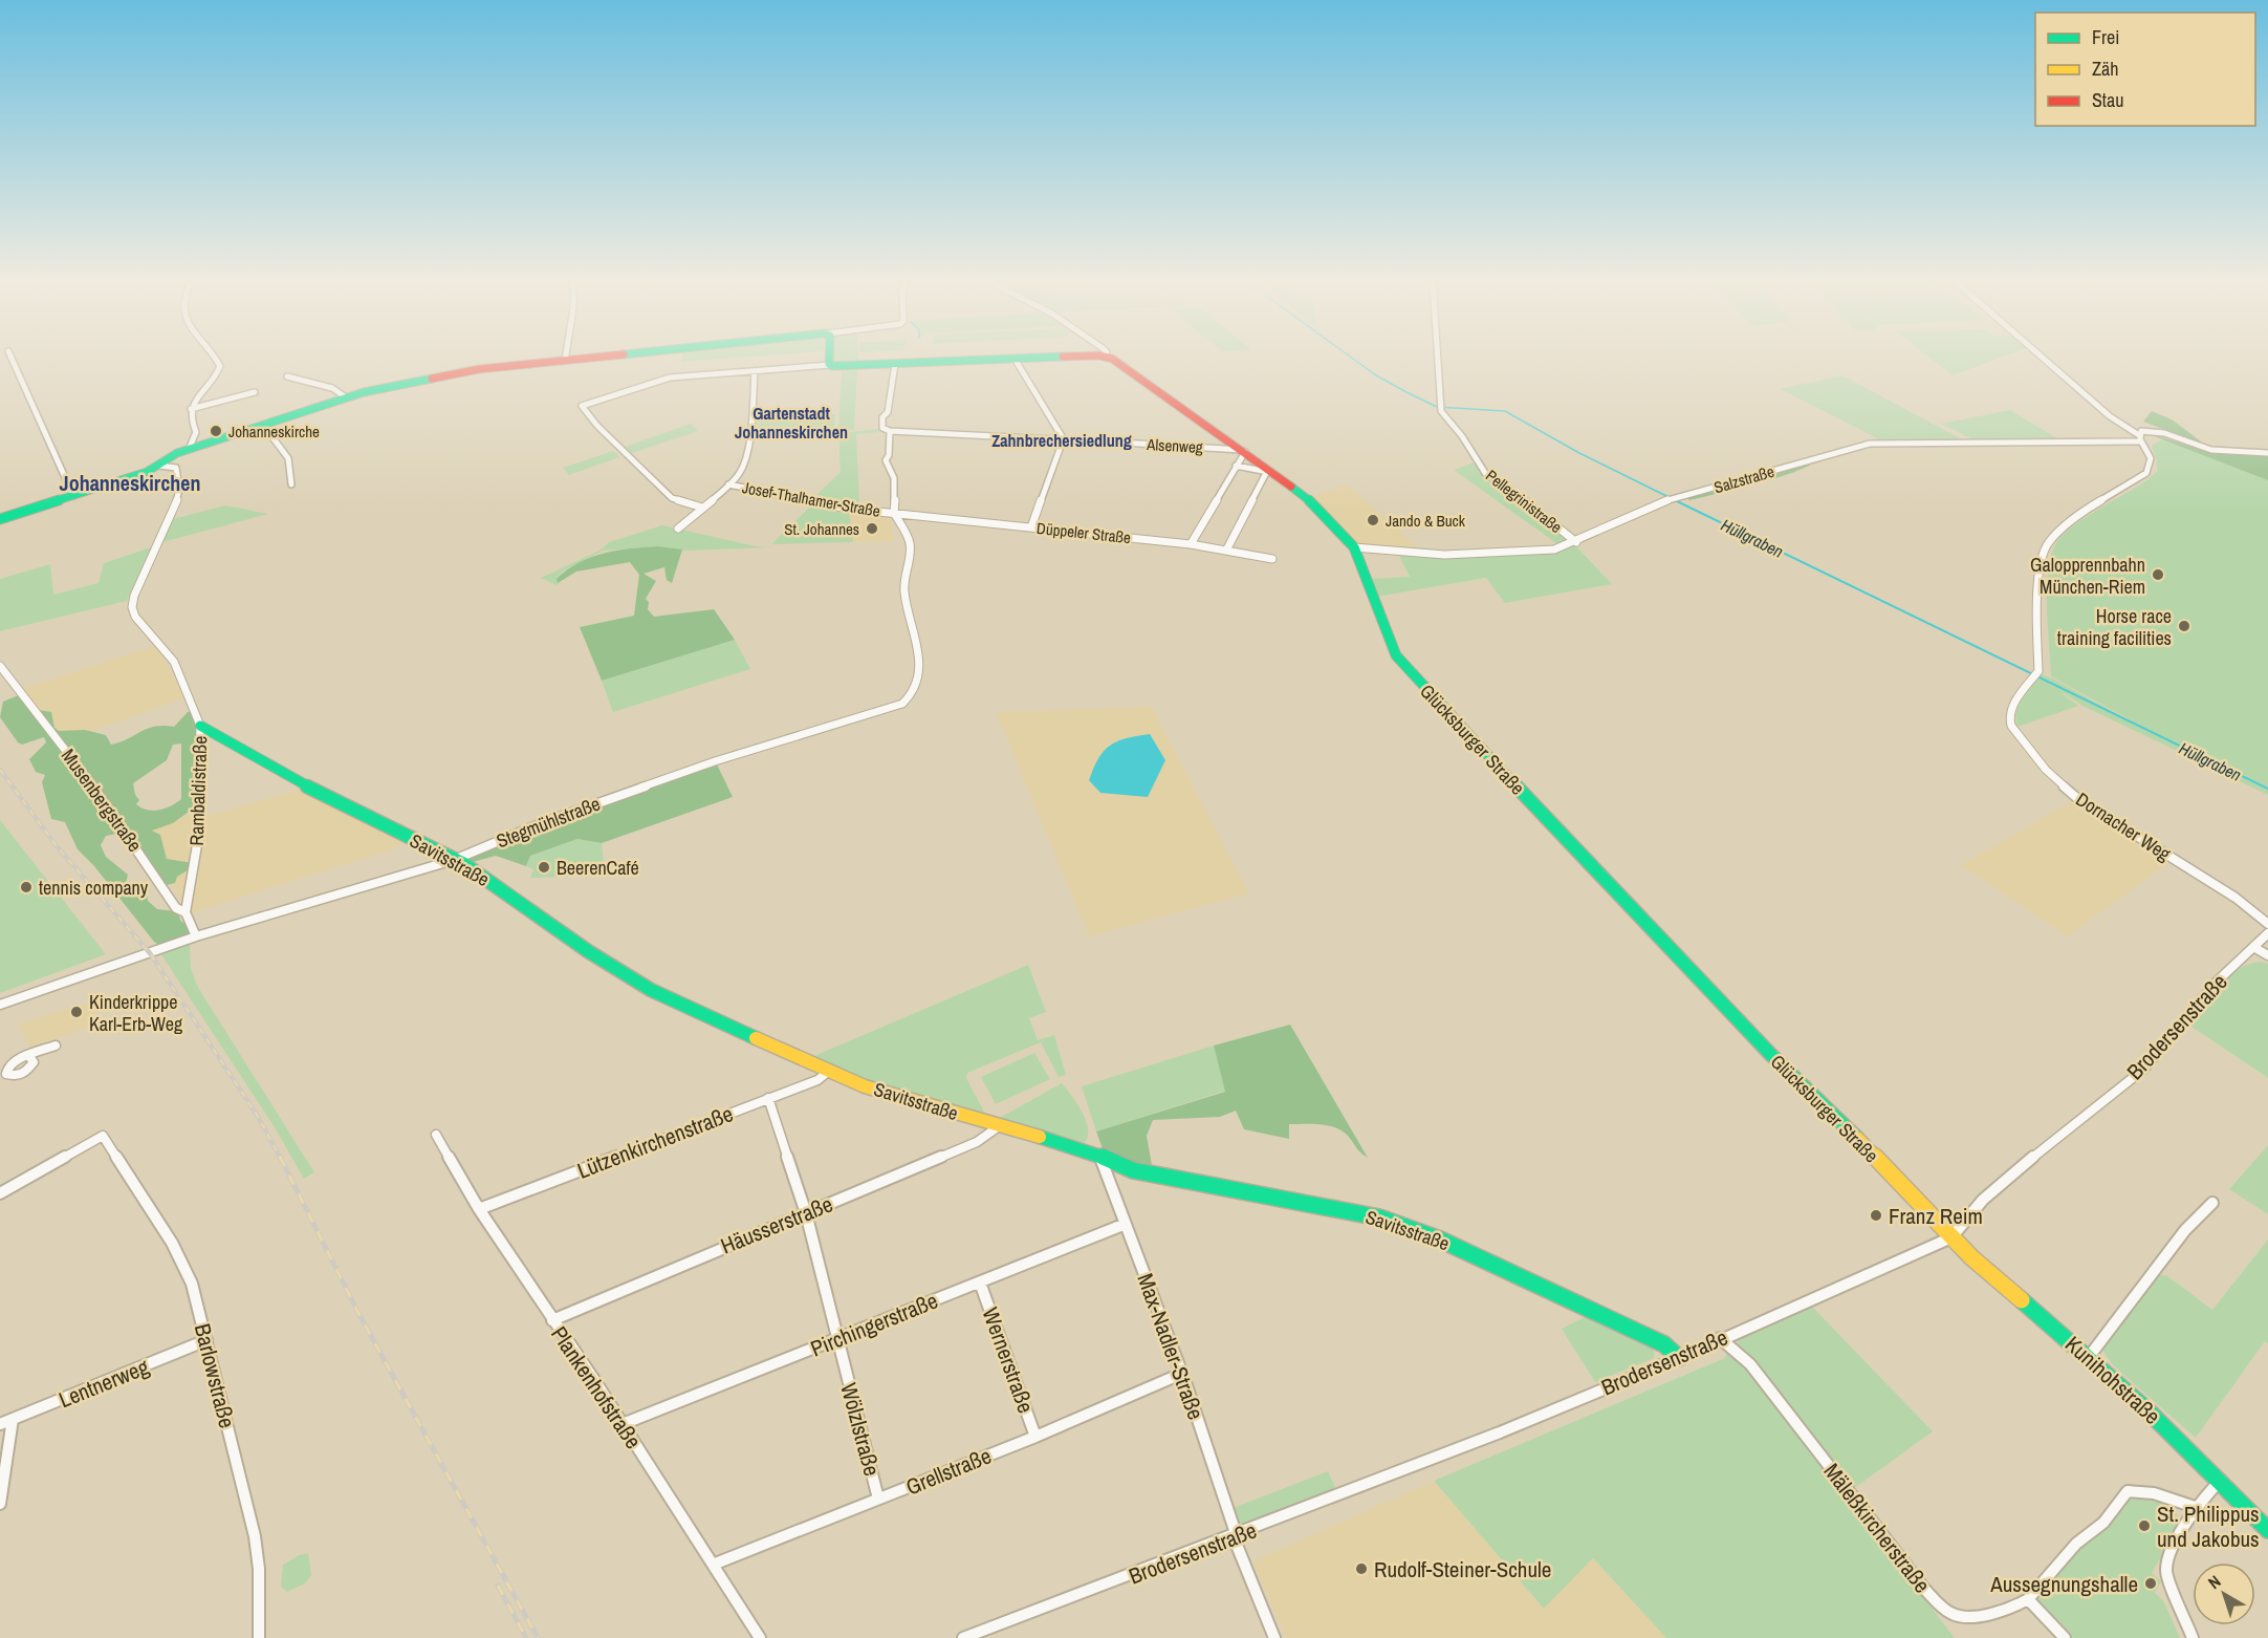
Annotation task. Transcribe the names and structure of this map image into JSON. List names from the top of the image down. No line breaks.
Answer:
{"streets":{"street":["Alsenweg","Salzstraße","Josef-Thalhamer-Straße","Pellegrinistraße","Düppeler Straße","Glücksburger Straße","Rambaldistraße","Musenbergstraße","Stegmühlstraße","Dornacher Weg","Savitsstraße","Brodersenstraße","Lützenkirchenstraße","Häusserstraße","Pirchingerstraße","Max-Nadler-Straße","Wernerstraße","Barlowstraße","Kunihohstraße","Lentnerweg","Plankenhofstraße","Wölzlstraße","Grellstraße","Mäleßkircherstraße"]},"crossings":[["Alsenweg","Glücksburger Straße"],["Salzstraße","Pellegrinistraße"],["Salzstraße","Glücksburger Straße"],["Salzstraße","Dornacher Weg"],["Josef-Thalhamer-Straße","Düppeler Straße"],["Josef-Thalhamer-Straße","Stegmühlstraße"],["Düppeler Straße","Stegmühlstraße"],["Glücksburger Straße","Brodersenstraße"],["Glücksburger Straße","Kunihohstraße"],["Rambaldistraße","Musenbergstraße"],["Rambaldistraße","Savitsstraße"],["Musenbergstraße","Stegmühlstraße"],["Stegmühlstraße","Savitsstraße"],["Savitsstraße","Brodersenstraße"],["Savitsstraße","Lützenkirchenstraße"],["Savitsstraße","Häusserstraße"],["Savitsstraße","Max-Nadler-Straße"],["Brodersenstraße","Max-Nadler-Straße"],["Brodersenstraße","Kunihohstraße"],["Brodersenstraße","Mäleßkircherstraße"],["Lützenkirchenstraße","Plankenhofstraße"],["Lützenkirchenstraße","Wölzlstraße"],["Häusserstraße","Plankenhofstraße"],["Häusserstraße","Wölzlstraße"],["Pirchingerstraße","Max-Nadler-Straße"],["Pirchingerstraße","Wernerstraße"],["Pirchingerstraße","Plankenhofstraße"],["Pirchingerstraße","Wölzlstraße"],["Max-Nadler-Straße","Grellstraße"],["Wernerstraße","Grellstraße"],["Barlowstraße","Lentnerweg"],["Plankenhofstraße","Grellstraße"],["Wölzlstraße","Grellstraße"]],"districts":["Gartenstadt Johanneskirchen","Zahnbrechersiedlung","Johanneskirchen"],"water":["Hüllgraben"],"places":["Johanneskirche","Jando & Buck","St. Johannes","Galopprennbahn München-Riem","Horse race training facilities","BeerenCafé","tennis company","Kinderkrippe Karl-Erb-Weg","Franz Reim","St. Philippus und Jakobus","Rudolf-Steiner-Schule","Aussegnungshalle"],"legend":["Frei","Zäh","Stau"],"north":"top left"}
